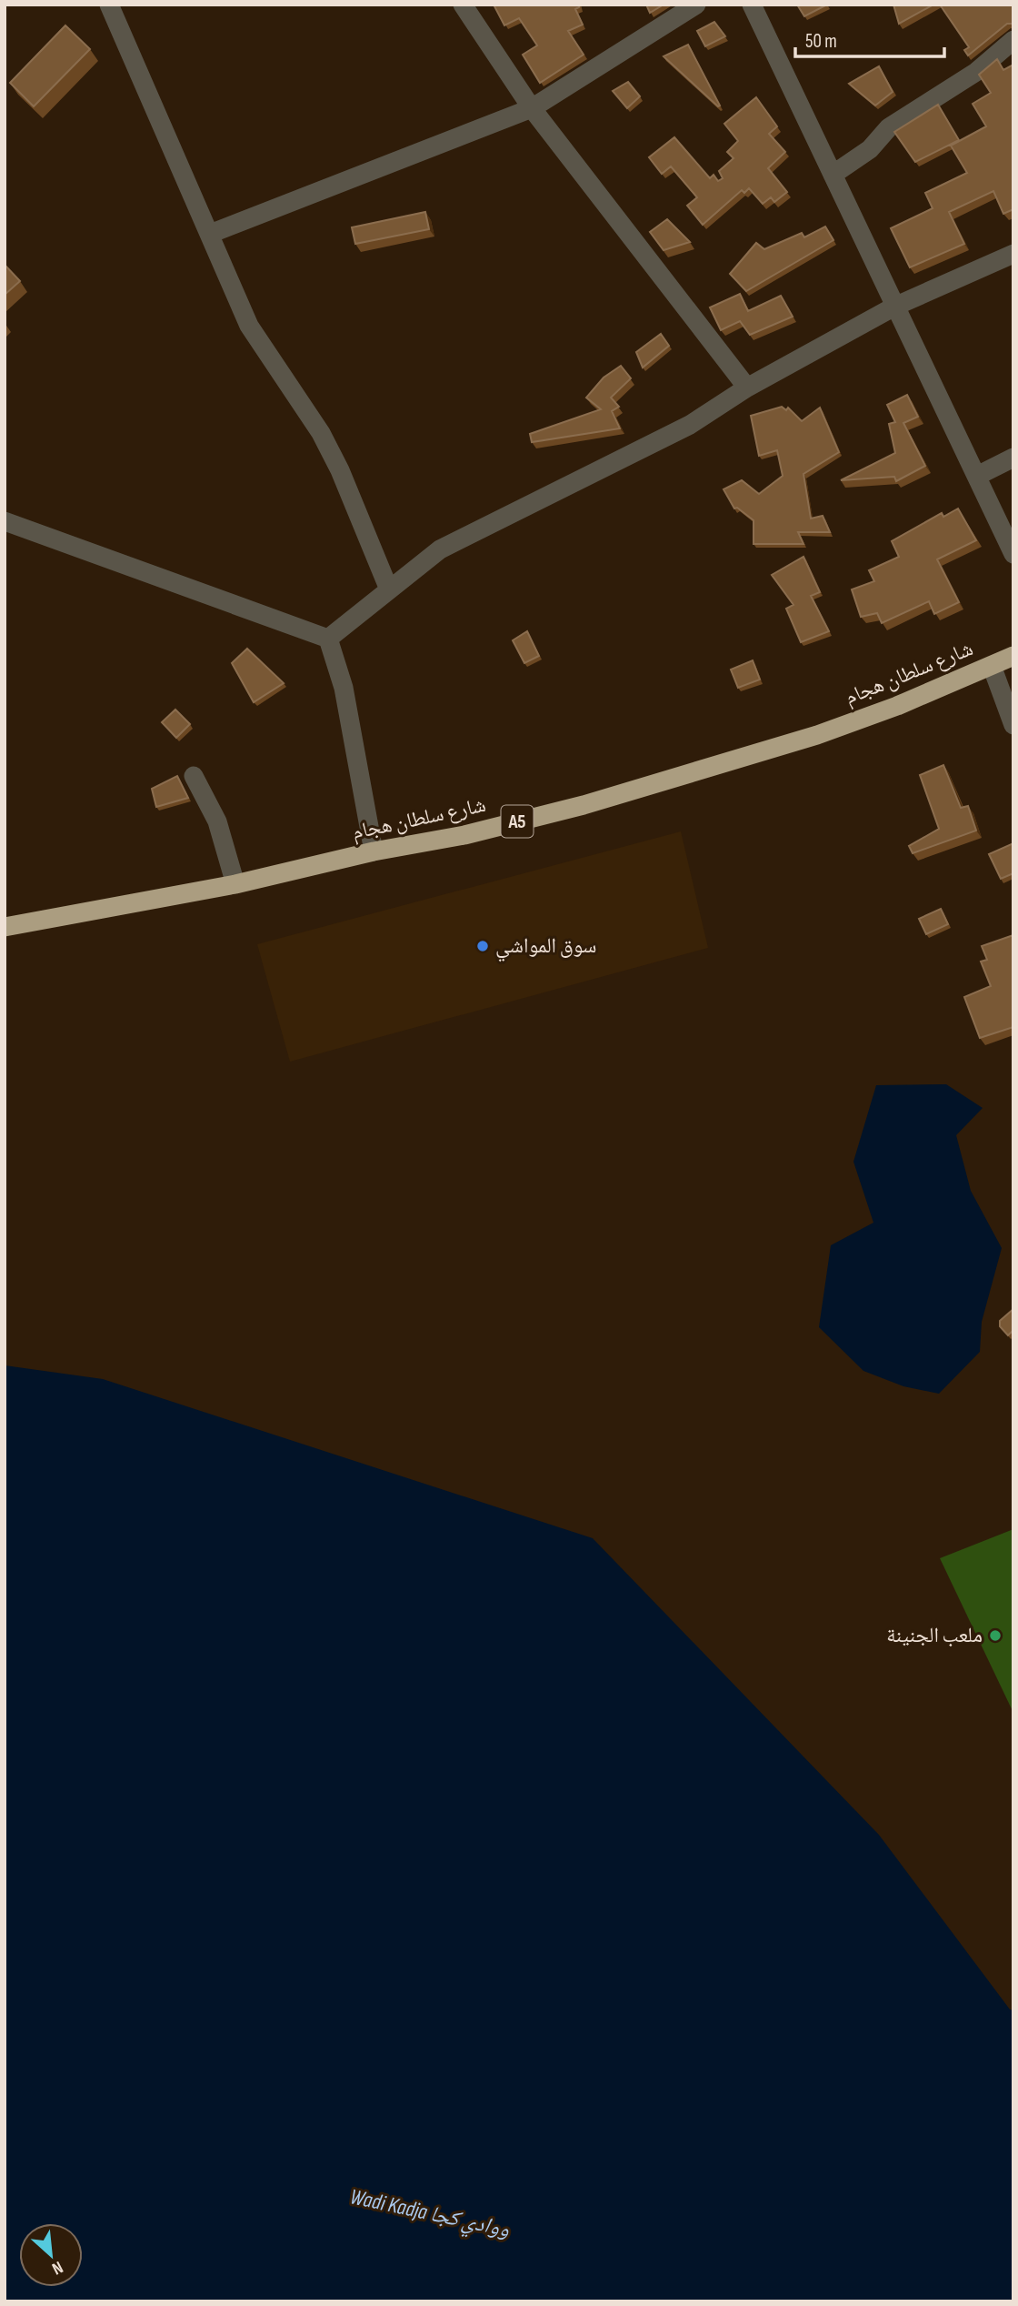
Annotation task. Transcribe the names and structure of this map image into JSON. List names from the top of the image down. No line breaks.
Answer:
{"streets":{"highway":["شارع سلطان هجام","A5"]},"water":["Wadi Kadja ووادي كجا"],"places":["سوق المواشي","ملعب الجنينة"],"scale_bar":"50 m","north":"bottom right"}
